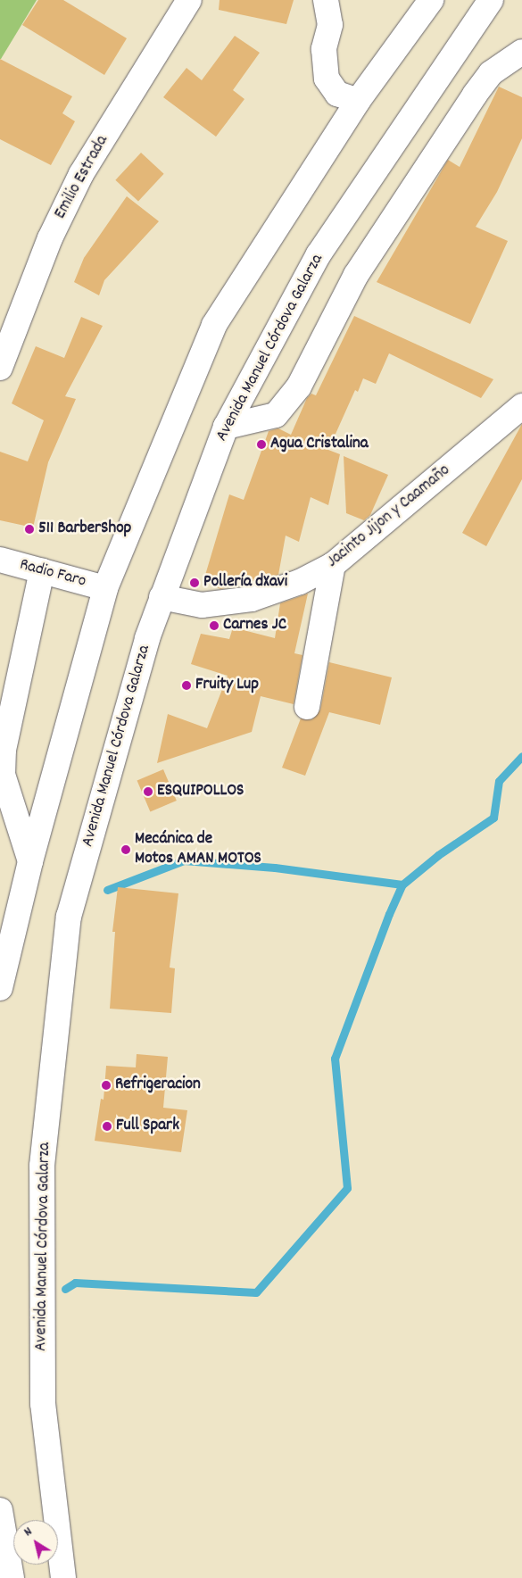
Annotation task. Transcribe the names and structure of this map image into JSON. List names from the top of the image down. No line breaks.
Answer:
{"streets":{"main road":["Emilio Estrada","Avenida Manuel Córdova Galarza","Jacinto Jijon y Caamaño","Radio Faro"]},"crossings":[["Avenida Manuel Córdova Galarza","Jacinto Jijon y Caamaño"]],"places":["Agua Cristalina","511 BarberShop","Pollería dXavi","Carnes JC","Fruity Lup","ESQUIPOLLOS","Mecánica de Motos AMAN MOTOS","Refrigeracion","Full Spark"],"north":"top left"}
